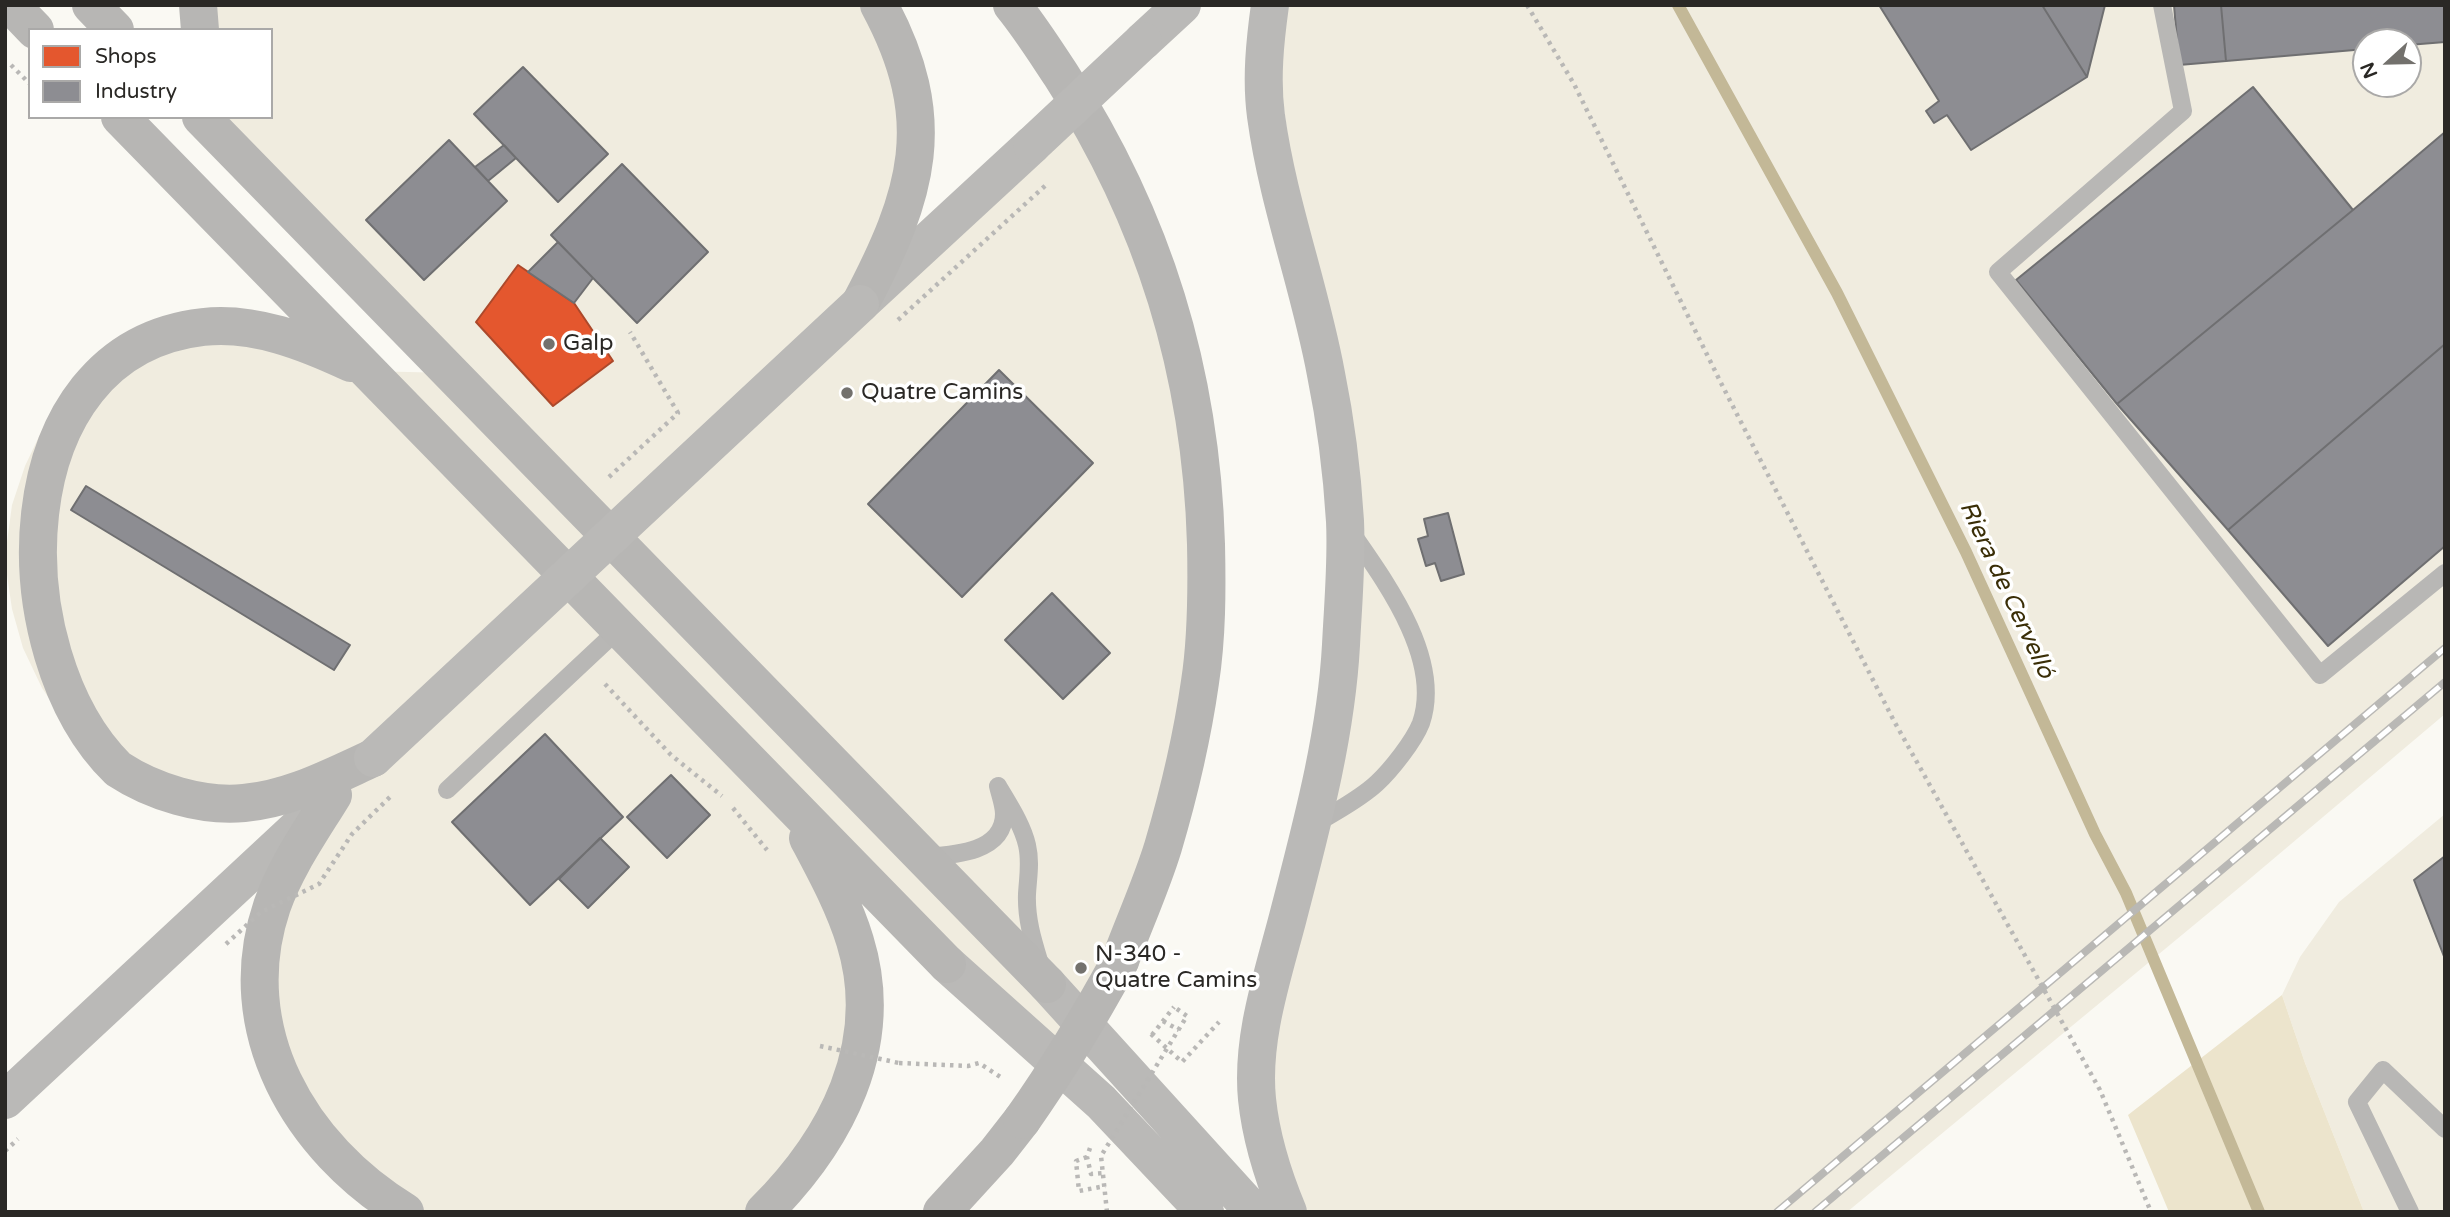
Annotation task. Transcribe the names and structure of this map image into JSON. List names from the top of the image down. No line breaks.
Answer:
{"water":["Riera de Cervelló"],"places":["Galp","Quatre Camins","N-340 - Quatre Camins"],"legend":["Shops","Industry"],"north":"left"}
